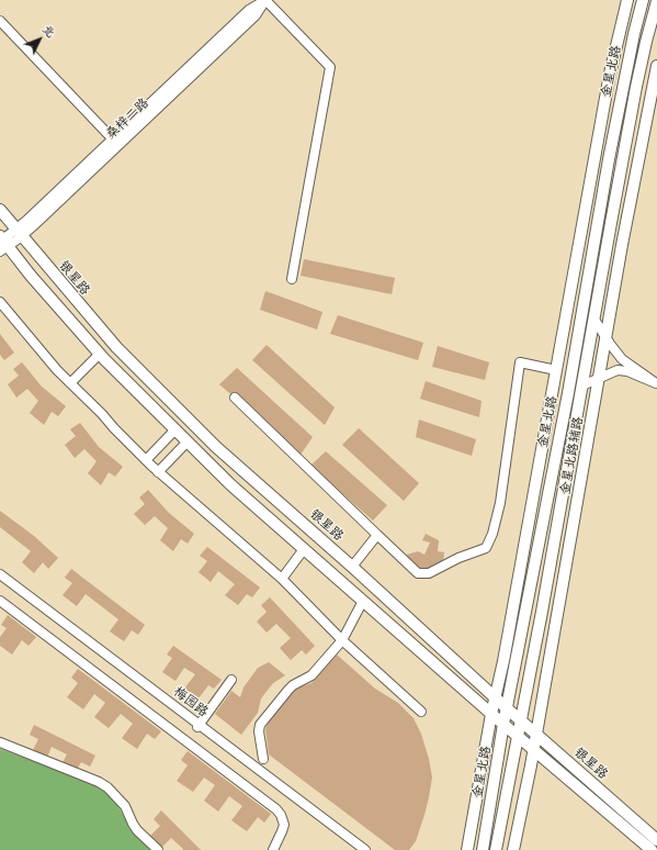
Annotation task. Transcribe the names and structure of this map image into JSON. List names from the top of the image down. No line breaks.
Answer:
{"streets":{"main road":["金星北路","银星路","金星北路辅路"],"street":["桑梓二路","梅园路"]},"crossings":[["金星北路","银星路"],["桑梓二路","银星路"],["银星路","金星北路辅路"]],"north":"top right"}
